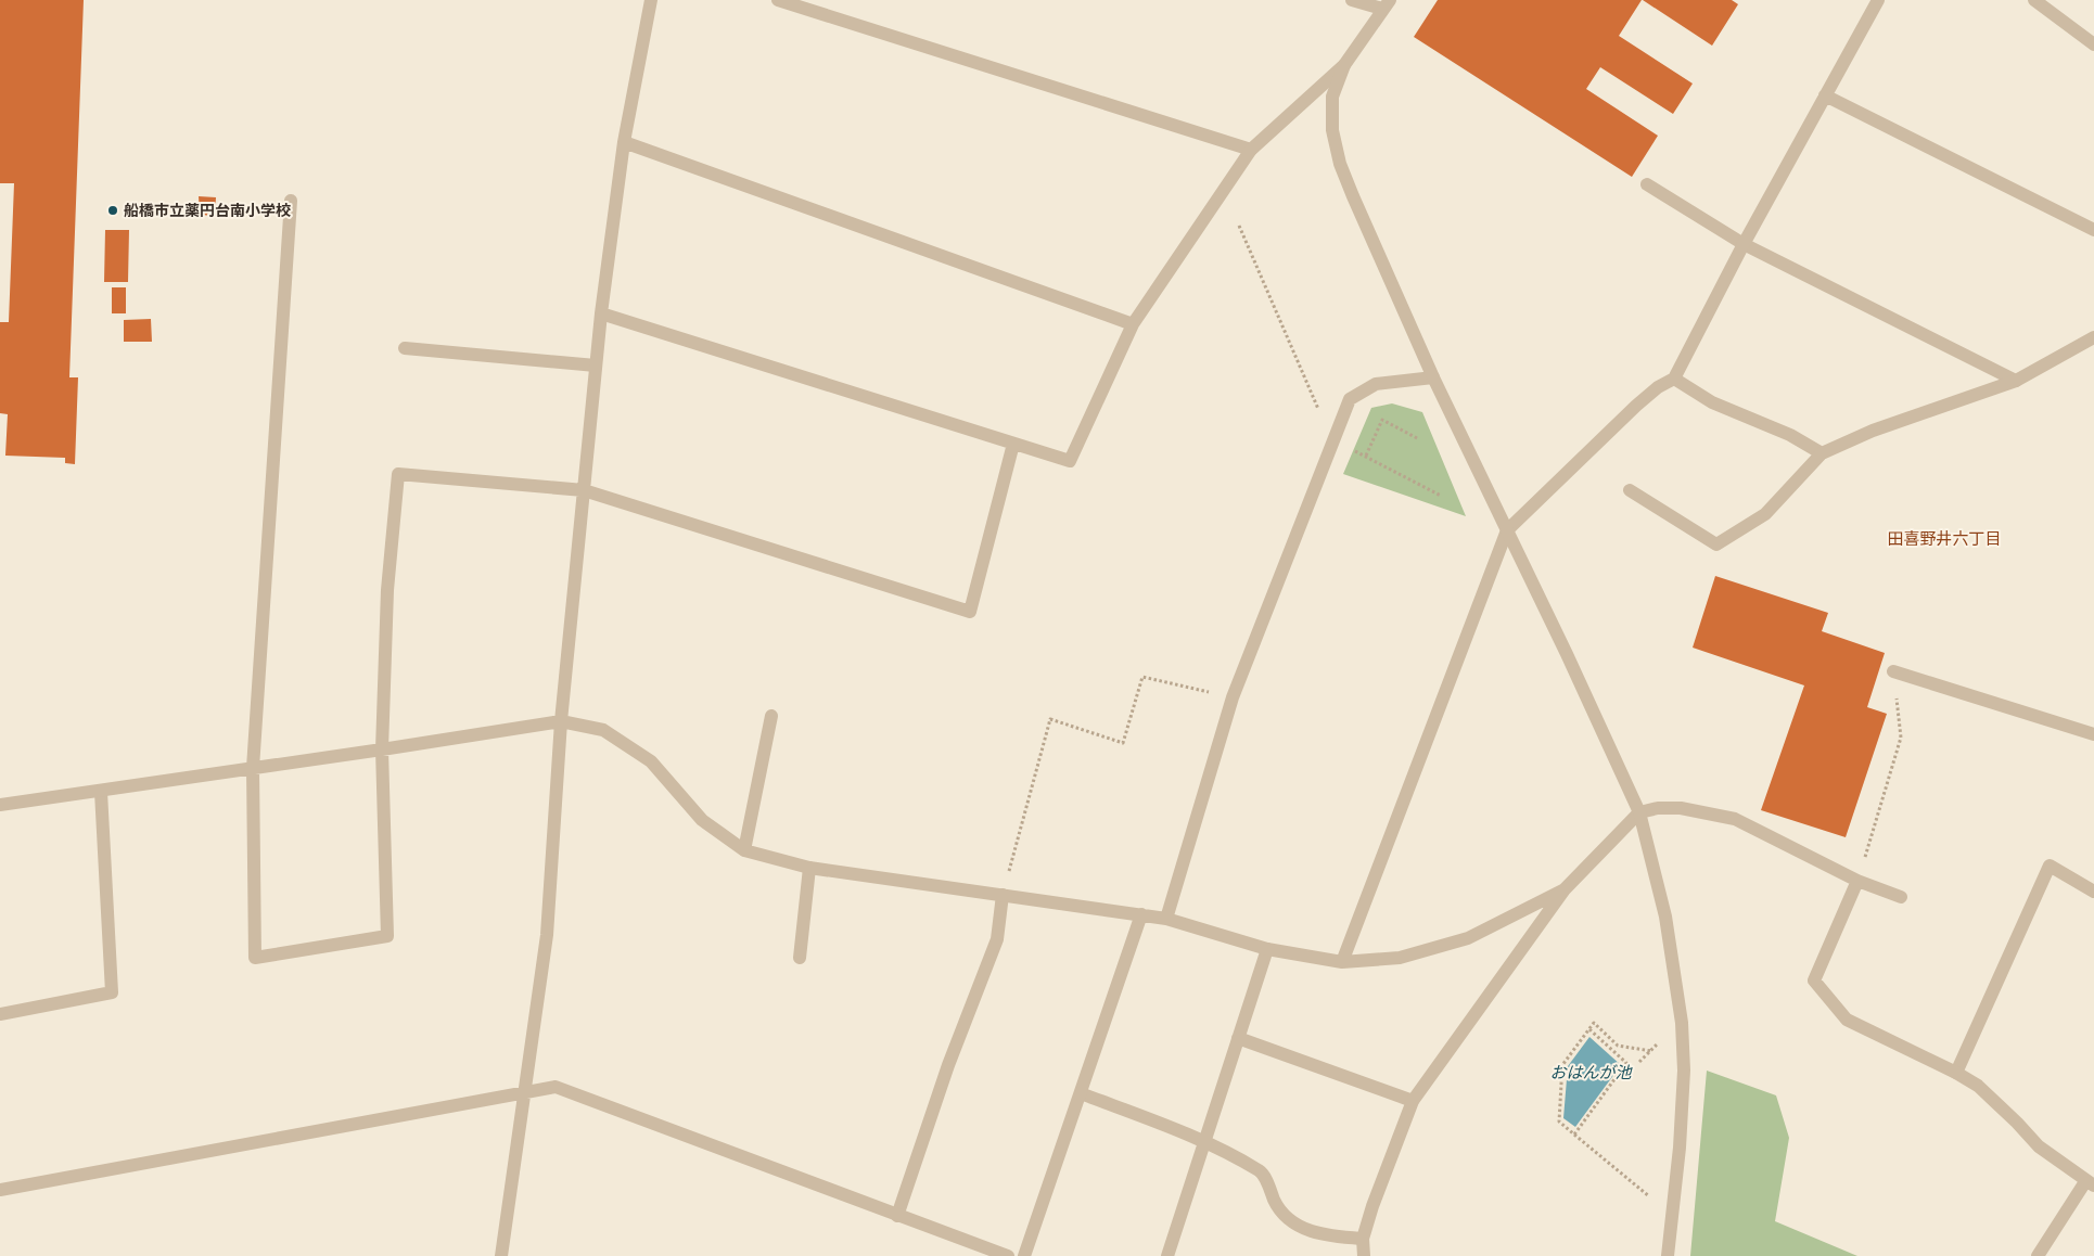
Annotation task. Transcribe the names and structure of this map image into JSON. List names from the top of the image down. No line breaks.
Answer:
{"districts":["田喜野井六丁目"],"water":["おはんが池"],"places":["船橋市立薬円台南小学校"]}
